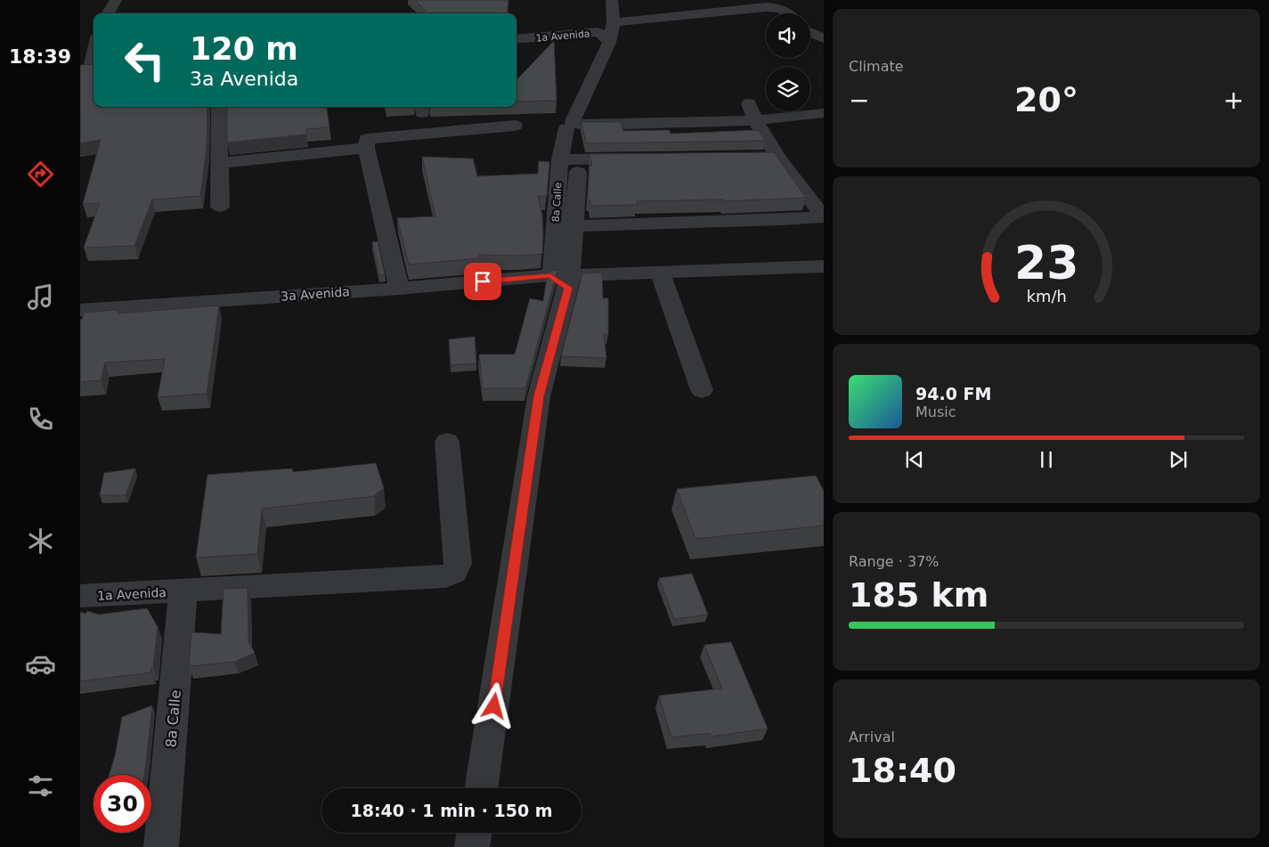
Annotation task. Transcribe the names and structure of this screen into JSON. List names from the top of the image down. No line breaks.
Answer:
{"streets":{"street":["1a Avenida","8a Calle","3a Avenida"]},"crossings":[["1a Avenida","8a Calle"],["8a Calle","3a Avenida"]],"page":{"tabs":"18:39","tile":["Climate",["Range · 37%","185 km"],["Arrival","18:40"]],"turn":["120 m","3a Avenida"],"heat":["−","20°","+"],"song":["94.0 FM","Music"],"limit":"30","trip":"18:40 · 1 min · 150 m","gauge":["23","km/h"]}}
